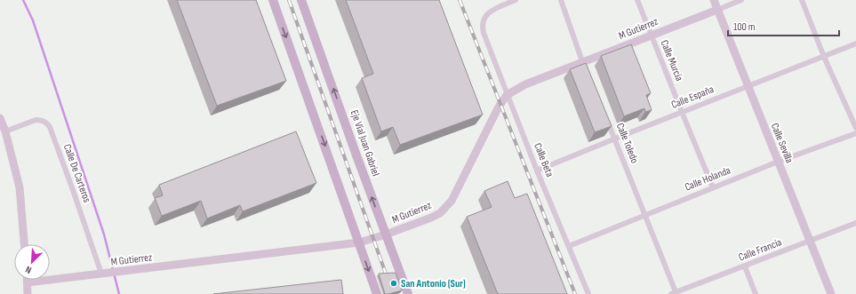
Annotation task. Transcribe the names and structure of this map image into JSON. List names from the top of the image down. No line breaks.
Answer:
{"streets":{"main road":["Eje Vial Juan Gabriel"],"street":["M Gutierrez","Calle Murcia","Calle España","Calle Toledo","Calle Sevilla","Calle Beta","Calle De Carteros","Calle Holanda","Calle Francia"]},"crossings":[["M Gutierrez","Calle Murcia"],["M Gutierrez","Eje Vial Juan Gabriel"],["M Gutierrez","Calle Sevilla"],["M Gutierrez","Calle Beta"],["M Gutierrez","Calle De Carteros"],["Calle Murcia","Calle España"],["Calle Murcia","Calle Holanda"],["Calle España","Calle Toledo"],["Calle España","Calle Sevilla"],["Calle España","Calle Beta"],["Calle Toledo","Calle Holanda"],["Calle Toledo","Calle Francia"],["Calle Sevilla","Calle Holanda"],["Calle Sevilla","Calle Francia"],["Calle Beta","Calle Holanda"]],"places":["San Antonio (Sur)"],"scale_bar":"100 m","north":"bottom left"}
